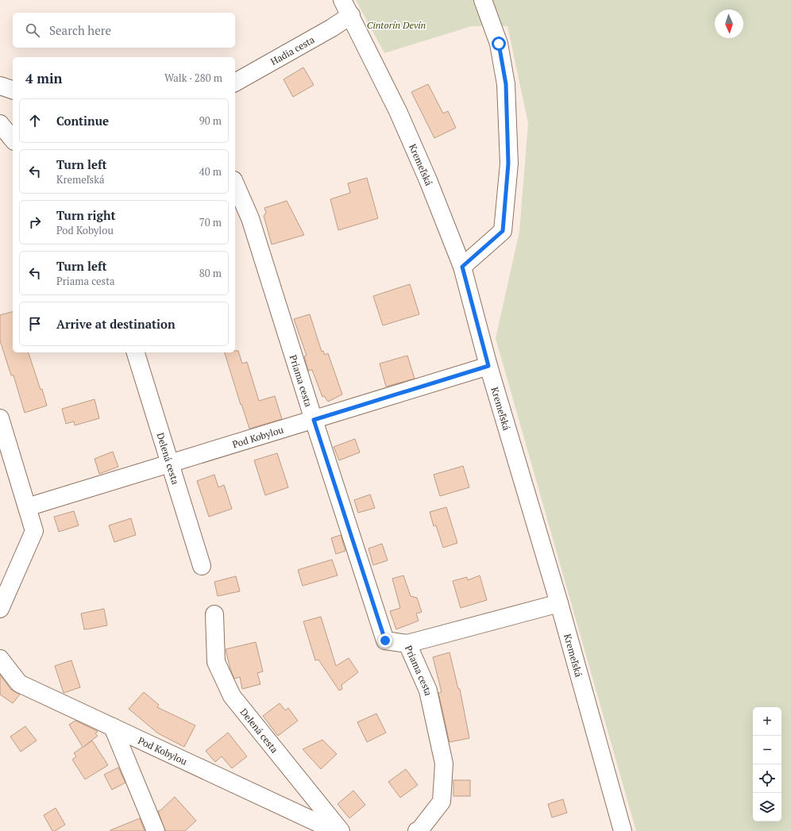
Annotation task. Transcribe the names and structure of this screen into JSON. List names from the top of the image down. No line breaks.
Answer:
{"streets":{"street":["Hadia cesta","Kremeľská","Priama cesta","Pod Kobylou","Delená cesta"]},"crossings":[["Hadia cesta","Kremeľská"],["Kremeľská","Pod Kobylou"],["Priama cesta","Pod Kobylou"],["Pod Kobylou","Delená cesta"]],"parks":["Cintorín Devín"],"north":"bottom","page":{"search":"Search here","heading":["4 min","Walk · 280 m"],"list":[["Continue","90 m"],["Turn left","Kremeľská","40 m"],["Turn right","Pod Kobylou","70 m"],["Turn left","Priama cesta","80 m"],"Arrive at destination"],"map_buttons":["+","−"]}}
